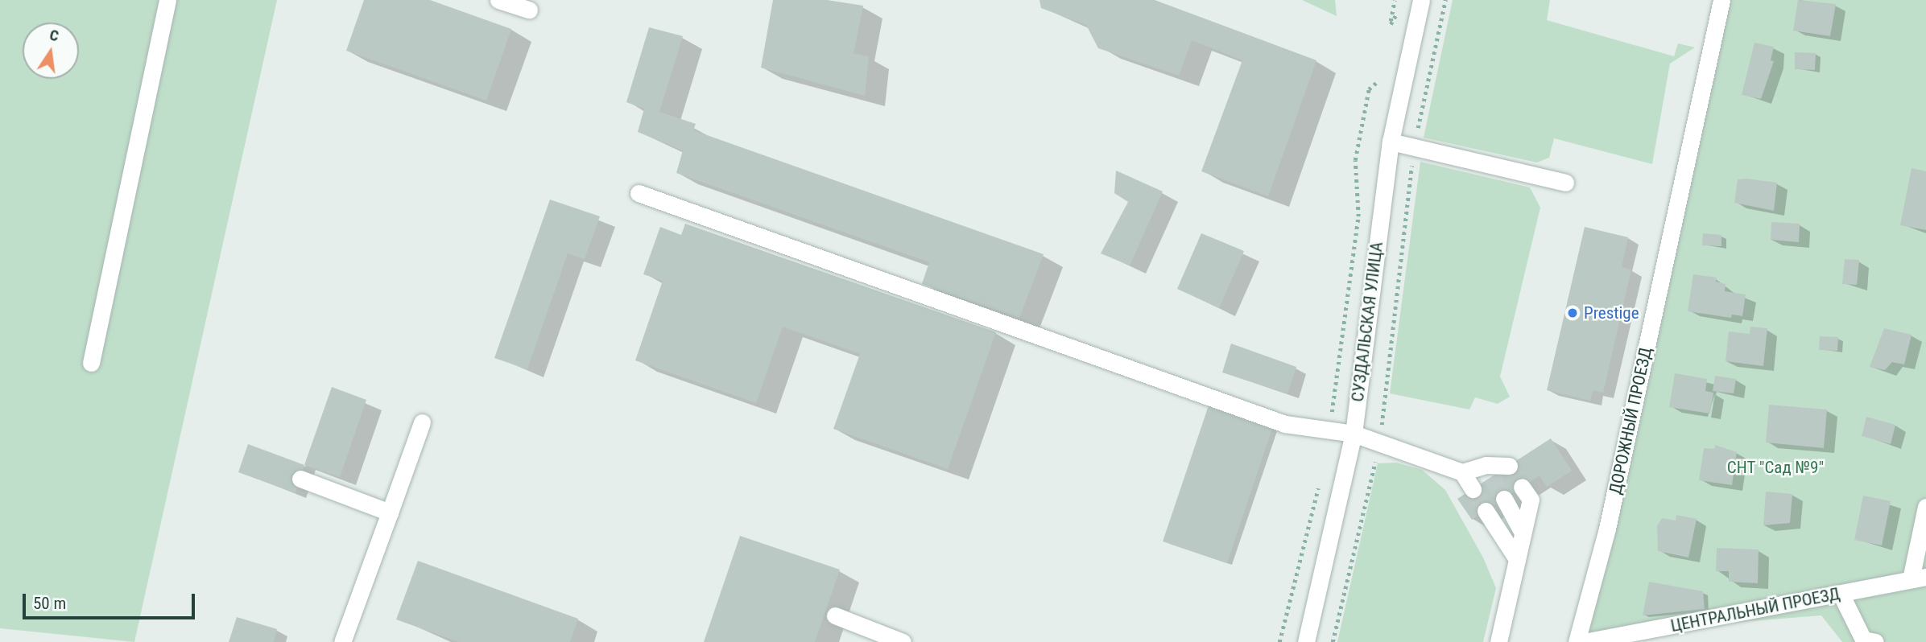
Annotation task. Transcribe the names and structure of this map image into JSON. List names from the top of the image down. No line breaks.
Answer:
{"streets":{"street":["СУЗДАЛЬСКАЯ УЛИЦА","ДОРОЖНЫЙ ПРОЕЗД","ЦЕНТРАЛЬНЫЙ ПРОЕЗД"]},"parks":["СНТ \"Сад №9\""],"places":["Prestige"],"scale_bar":"50 m","north":"top"}
